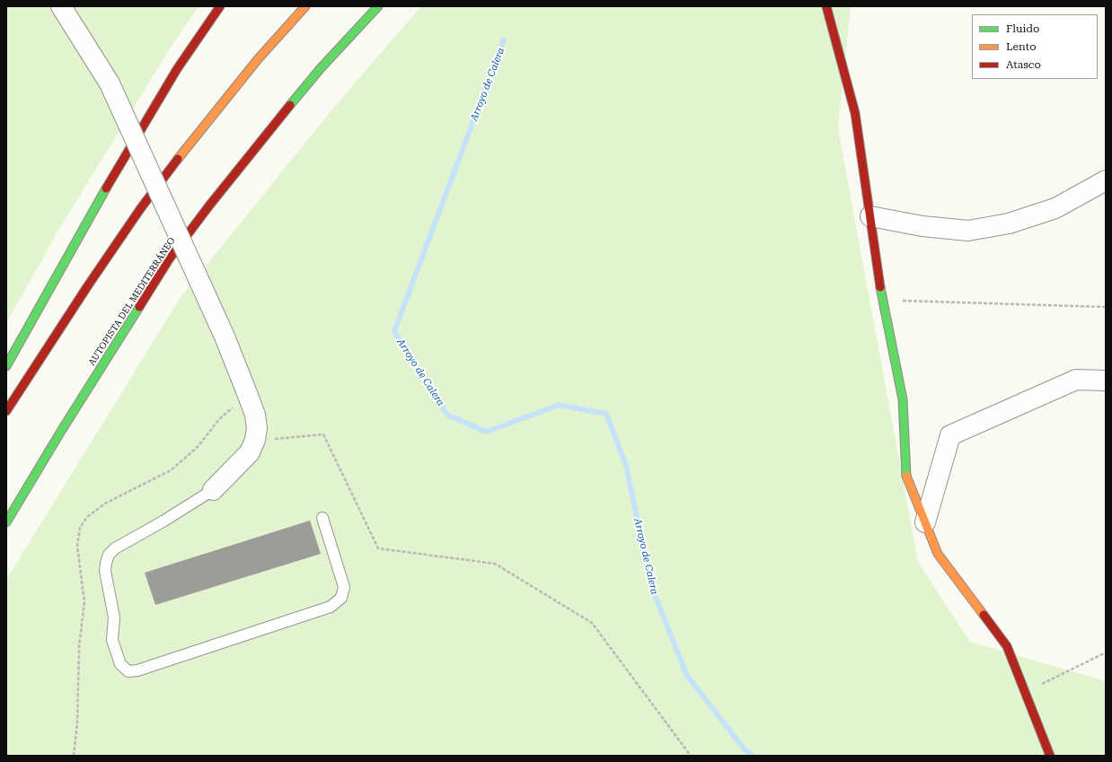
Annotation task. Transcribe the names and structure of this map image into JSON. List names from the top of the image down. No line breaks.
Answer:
{"streets":{"main road":["AUTOPISTA DEL MEDITERRÁNEO"]},"water":["Arroyo de Calera"],"legend":["Fluido","Lento","Atasco"]}
